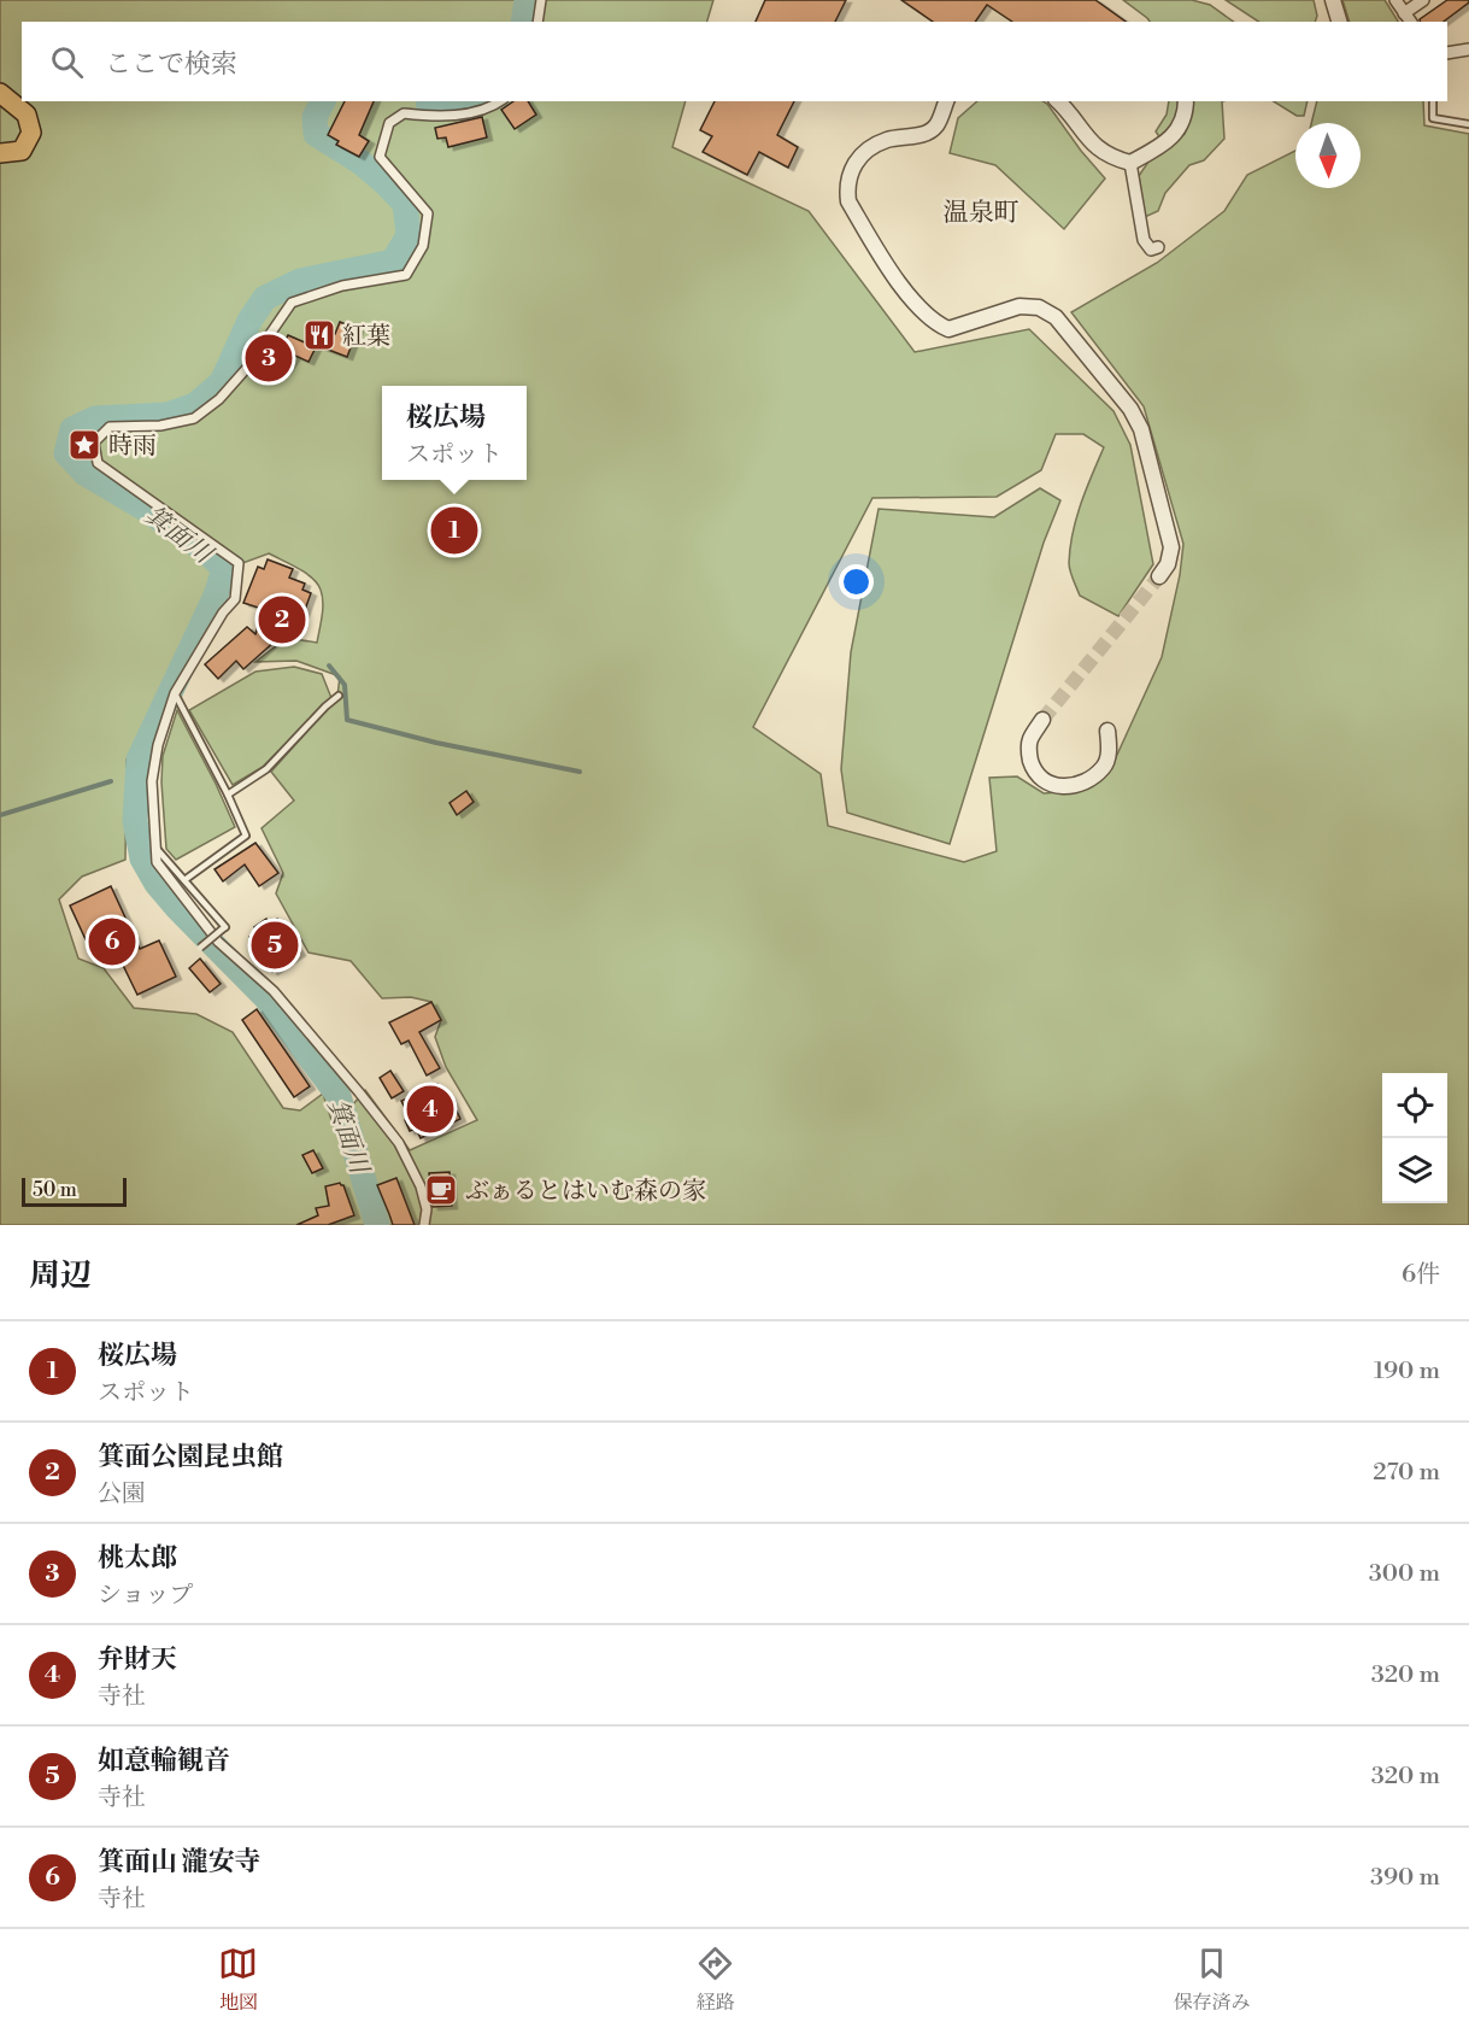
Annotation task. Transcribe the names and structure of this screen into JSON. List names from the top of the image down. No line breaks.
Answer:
{"districts":["温泉町"],"water":["箕面川"],"places":{"restaurant":["紅葉"],"place":["時雨"],"cafe":["ぶぁるとはいむ森の家"]},"scale_bar":"50 m","north":"bottom","page":{"search":"ここで検索","pins":["3","1","2","6","5","4"],"popup":["桜広場","スポット"],"scale":"50 m","heading":["周辺","6件"],"list":[{"mark":"1","name":"桜広場","note":"スポット","value":"190 m"},{"mark":"2","name":"箕面公園昆虫館","note":"公園","value":"270 m"},{"mark":"3","name":"桃太郎","note":"ショップ","value":"300 m"},{"mark":"4","name":"弁財天","note":"寺社","value":"320 m"},{"mark":"5","name":"如意輪観音","note":"寺社","value":"320 m"},{"mark":"6","name":"箕面山 瀧安寺","note":"寺社","value":"390 m"}],"nav":["地図","経路","保存済み"]}}
